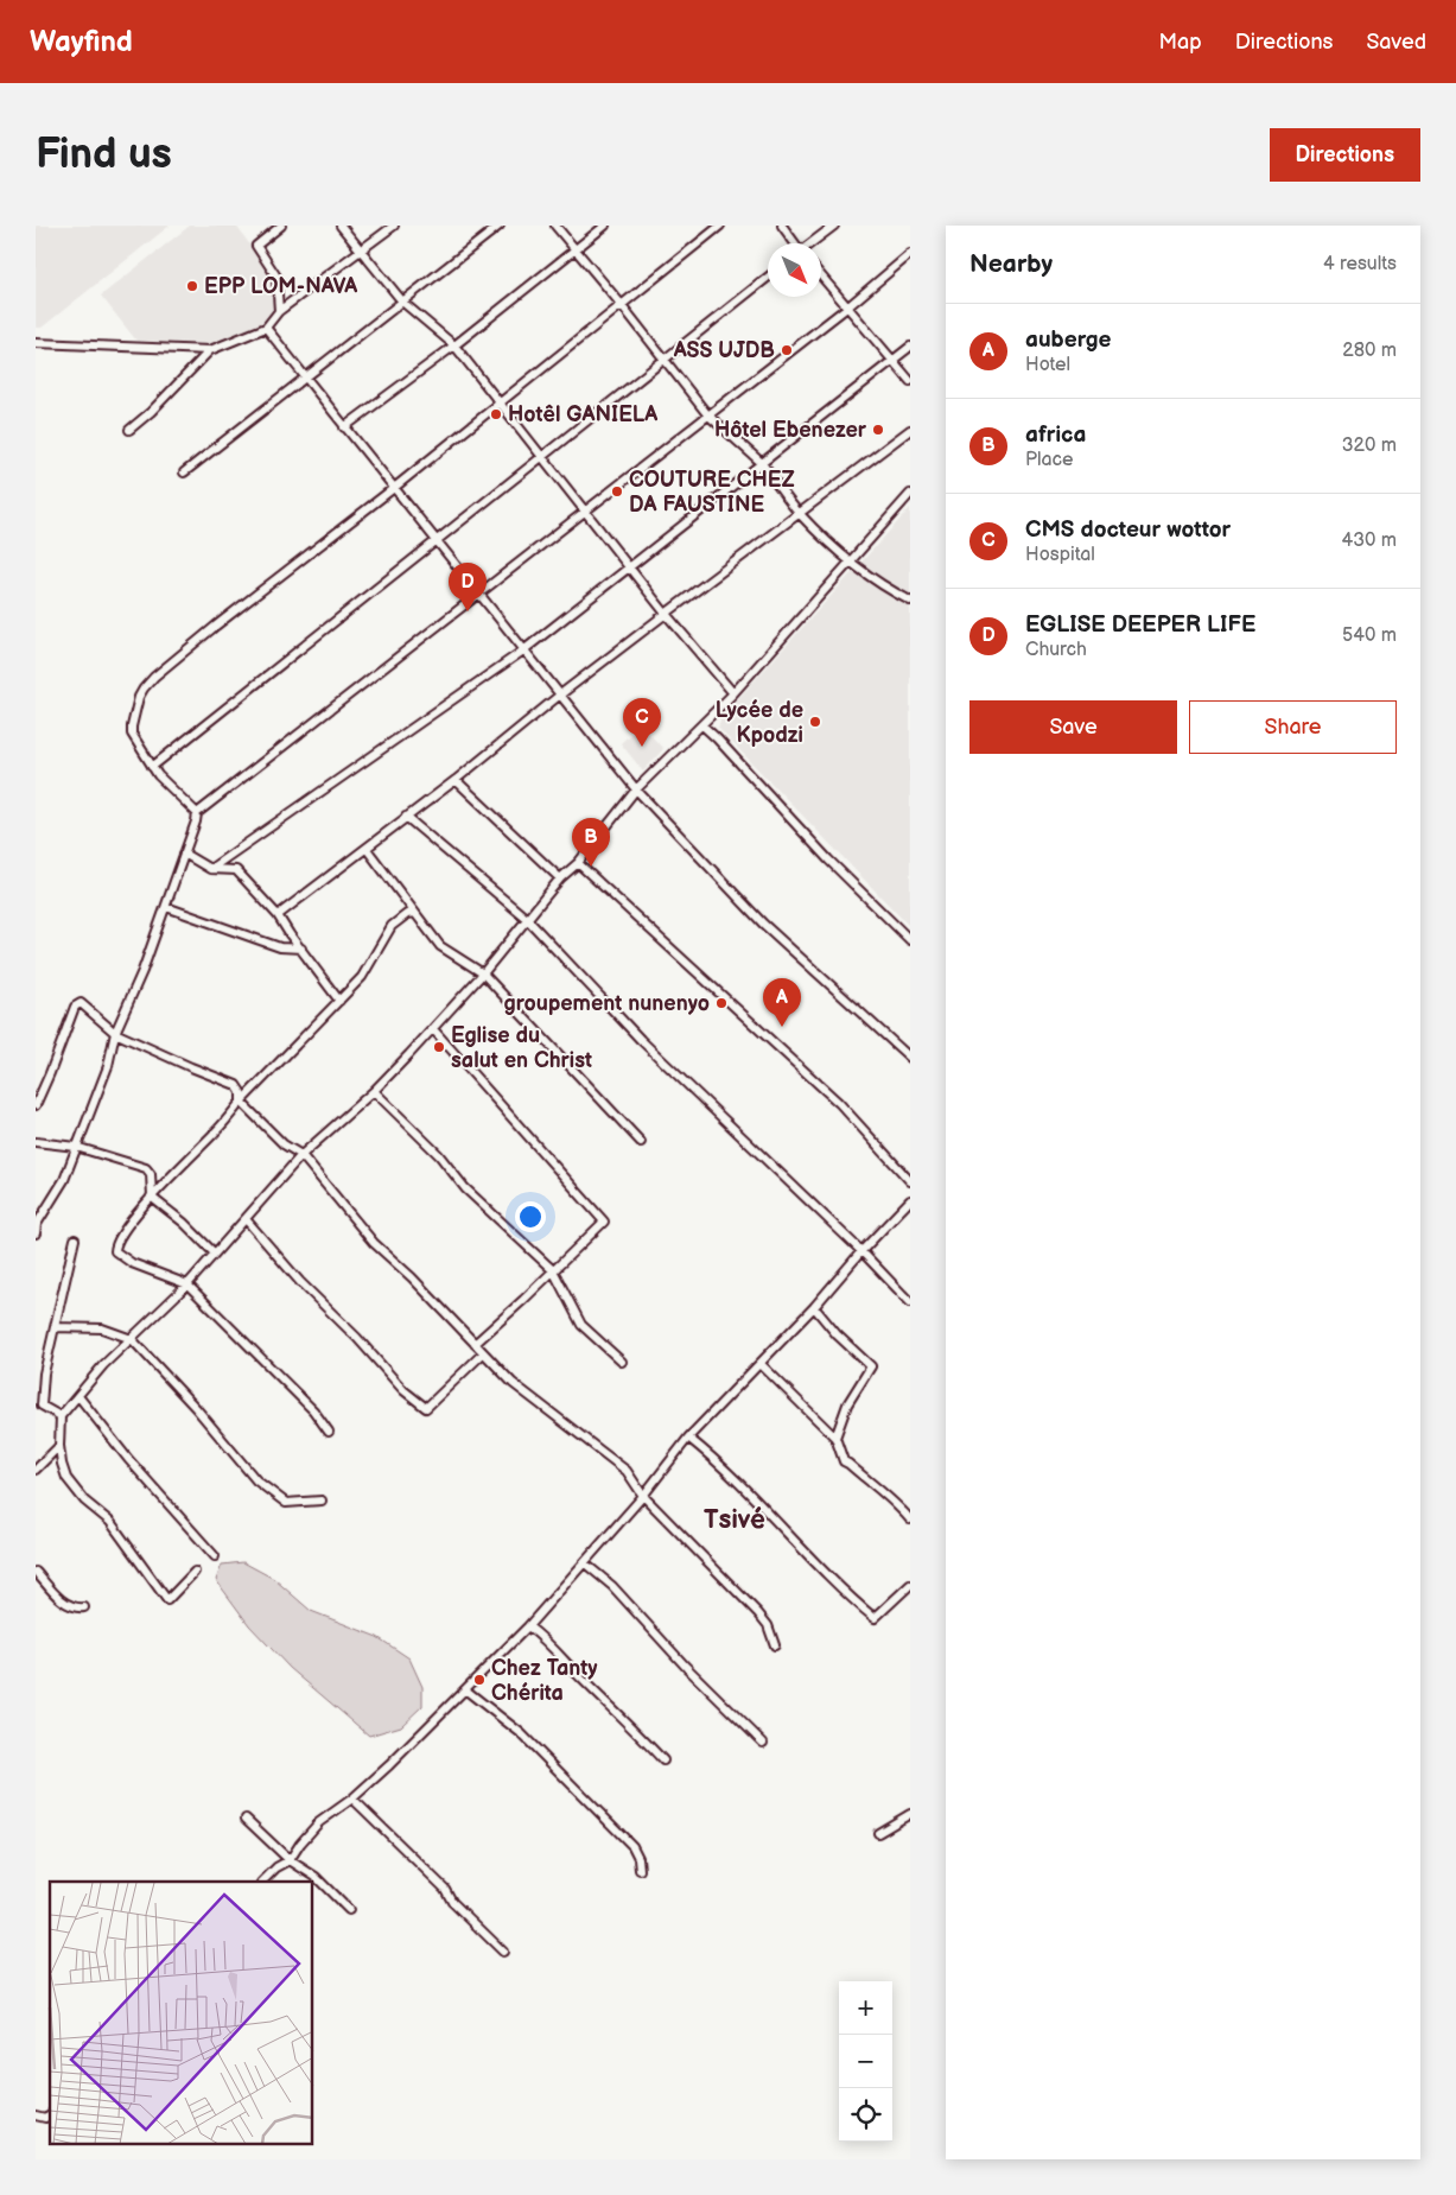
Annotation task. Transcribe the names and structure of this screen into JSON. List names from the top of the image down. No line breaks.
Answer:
{"districts":["Tsivé"],"places":["EPP LOM-NAVA","ASS UJDB","Hotêl GANIELA","Hôtel Ebenezer","COUTURE CHEZ DA FAUSTINE","Lycée de Kpodzi","groupement nunenyo","Eglise du salut en Christ","Chez Tanty Chérita"],"north":"bottom right","page":{"header":"Wayfind","nav":["Map","Directions","Saved"],"buttons":["Directions",["Save","Share"]],"title":"Find us","heading":["Nearby","4 results"],"list":[{"mark":"A","name":"auberge","note":"Hotel","value":"280 m"},{"mark":"B","name":"africa","note":"Place","value":"320 m"},{"mark":"C","name":"CMS docteur wottor","note":"Hospital","value":"430 m"},{"mark":"D","name":"EGLISE DEEPER LIFE","note":"Church","value":"540 m"}],"pins":["D","C","B","A"],"map_buttons":["+","−"]}}
